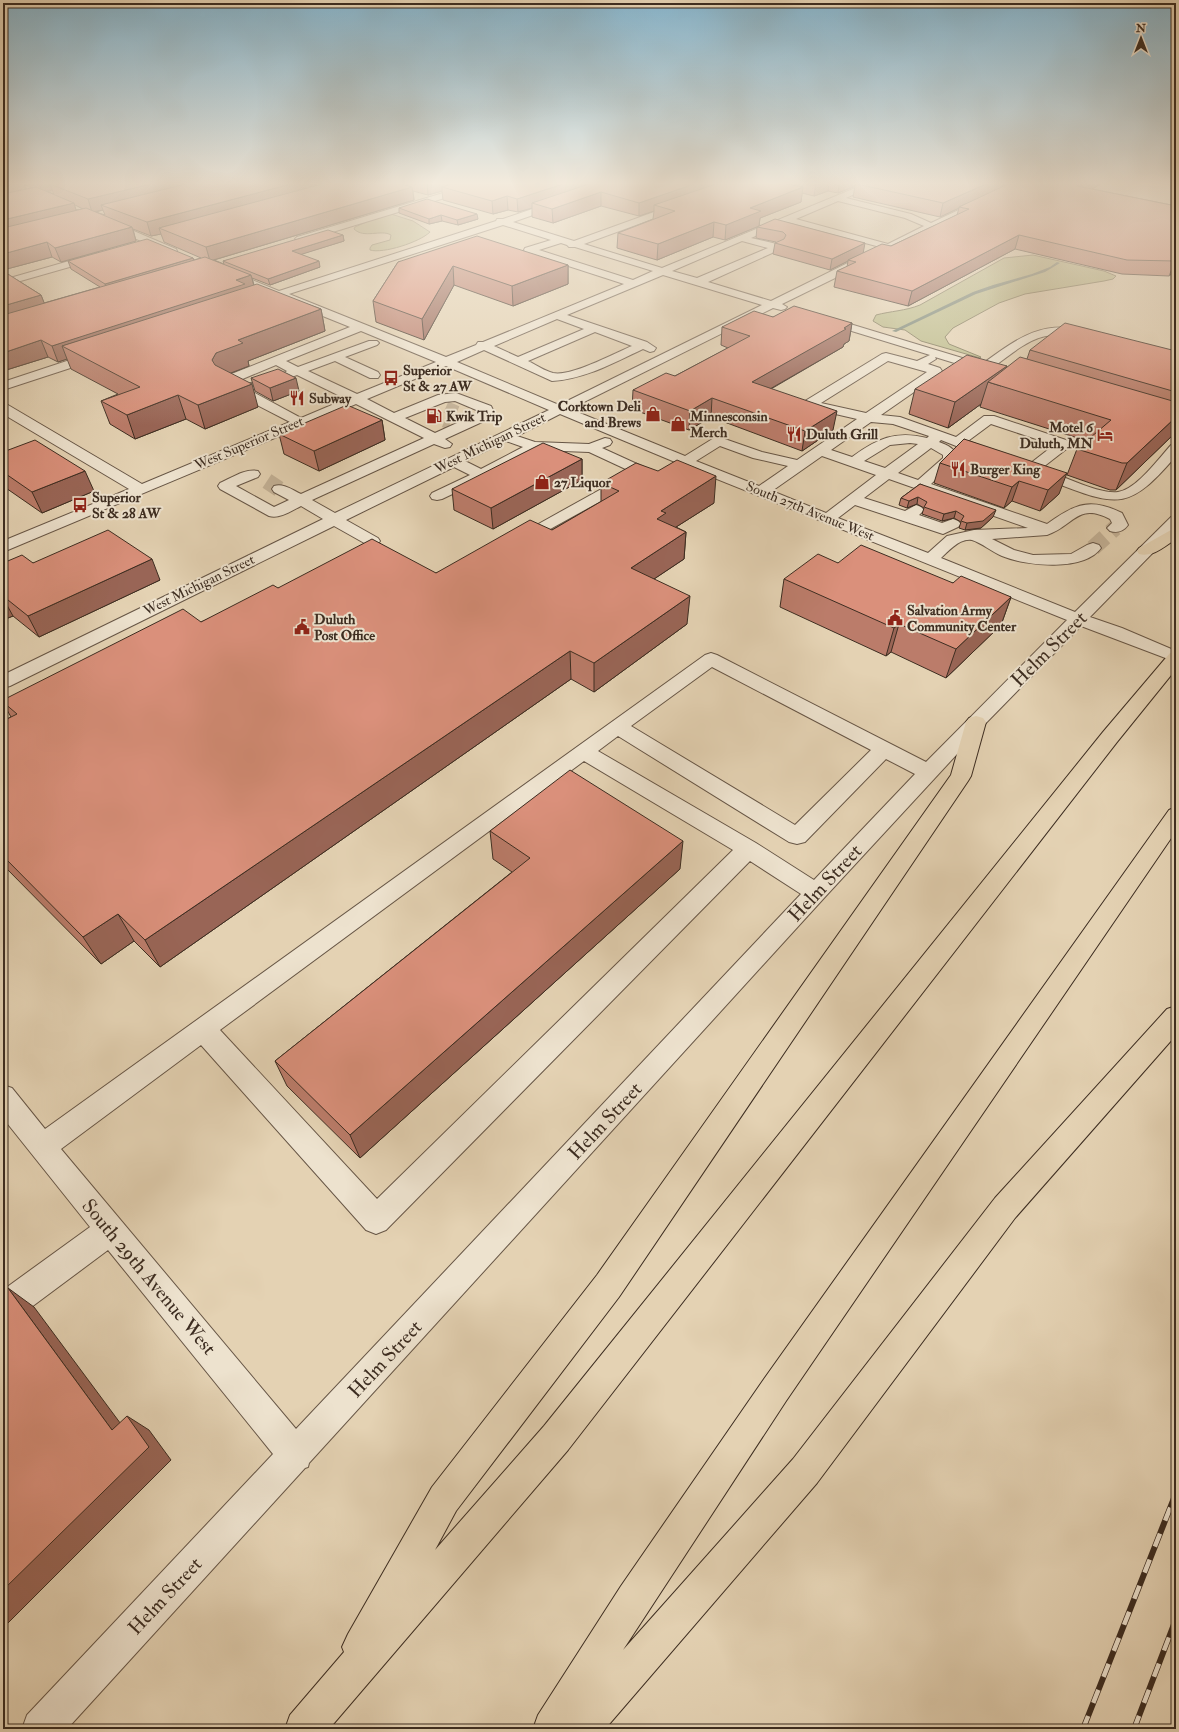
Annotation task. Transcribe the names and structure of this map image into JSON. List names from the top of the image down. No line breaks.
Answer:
{"streets":{"street":["West Superior Street","West Michigan Street","South 27th Avenue West","Helm Street","South 29th Avenue West"]},"crossings":[["West Superior Street","South 27th Avenue West"],["West Michigan Street","South 27th Avenue West"],["South 27th Avenue West","Helm Street"],["Helm Street","South 29th Avenue West"]],"places":{"bus stop":["Superior St & 27 AW","Superior St & 28 AW"],"restaurant":["Subway","Duluth Grill","Burger King"],"shop":["Corktown Deli and Brews","Minnesconsin Merch","27 Liquor"],"fuel station":["Kwik Trip"],"hotel":["Motel 6 Duluth, MN"],"public building":["Salvation Army Community Center","Duluth Post Office"]},"north":"top"}
